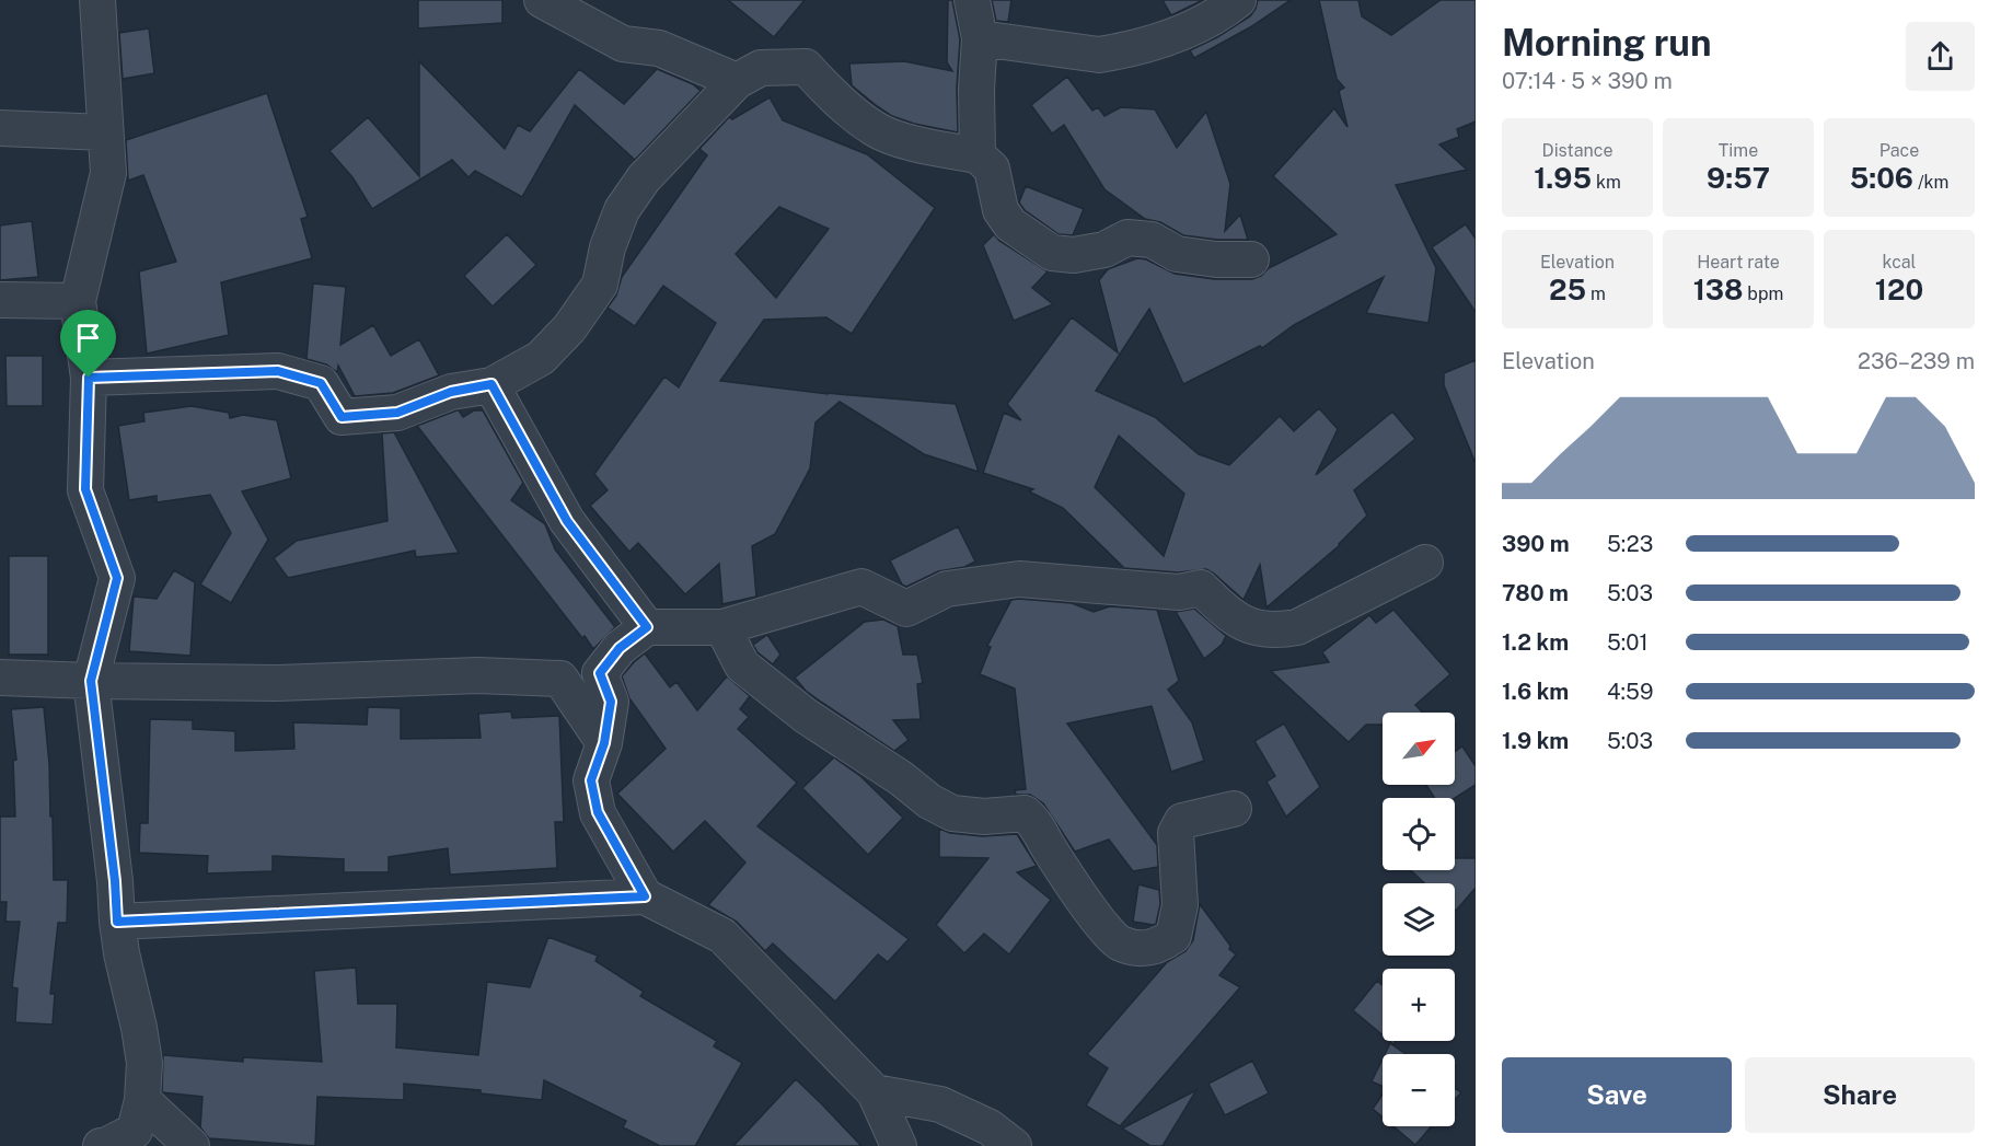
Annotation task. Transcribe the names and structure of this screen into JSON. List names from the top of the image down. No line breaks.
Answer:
{"north":"top right","page":{"heading":["Morning run","07:14 · 5 × 390 m"],"stats":[["Distance","1.95 km"],["Time","9:57"],["Pace","5:06 /km"],["Elevation","25 m"],["Heart rate","138 bpm"],["kcal","120"]],"chart":["Elevation","236–239 m"],"list":[{"name":"390 m","note":"5:23"},{"name":"780 m","note":"5:03"},{"name":"1.2 km","note":"5:01"},{"name":"1.6 km","note":"4:59"},{"name":"1.9 km","note":"5:03"}],"map_buttons":["+","−"],"buttons":["Save","Share"]}}
